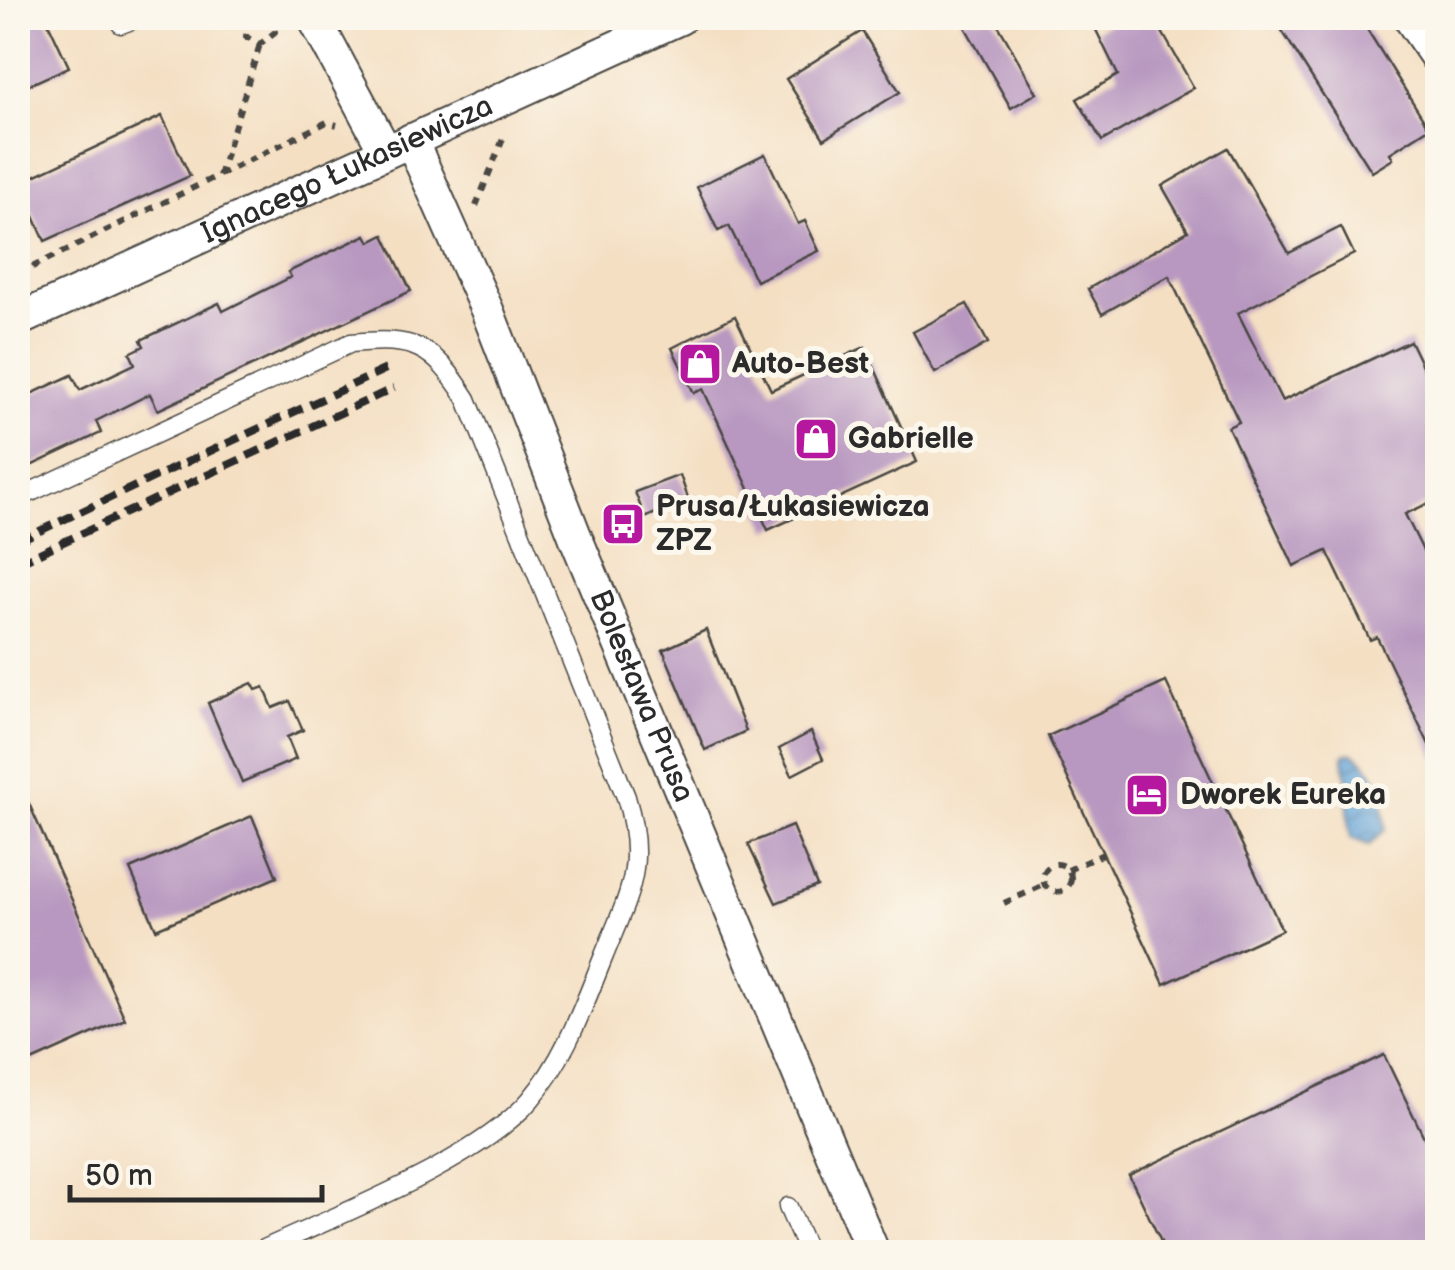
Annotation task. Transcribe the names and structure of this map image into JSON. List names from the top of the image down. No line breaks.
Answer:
{"streets":{"street":["Ignacego Łukasiewicza","Bolesława Prusa"]},"crossings":[["Ignacego Łukasiewicza","Bolesława Prusa"]],"places":{"shop":["Auto-Best","Gabrielle"],"bus stop":["Prusa/Łukasiewicza ZPZ"],"hotel":["Dworek Eureka"]},"scale_bar":"50 m"}
